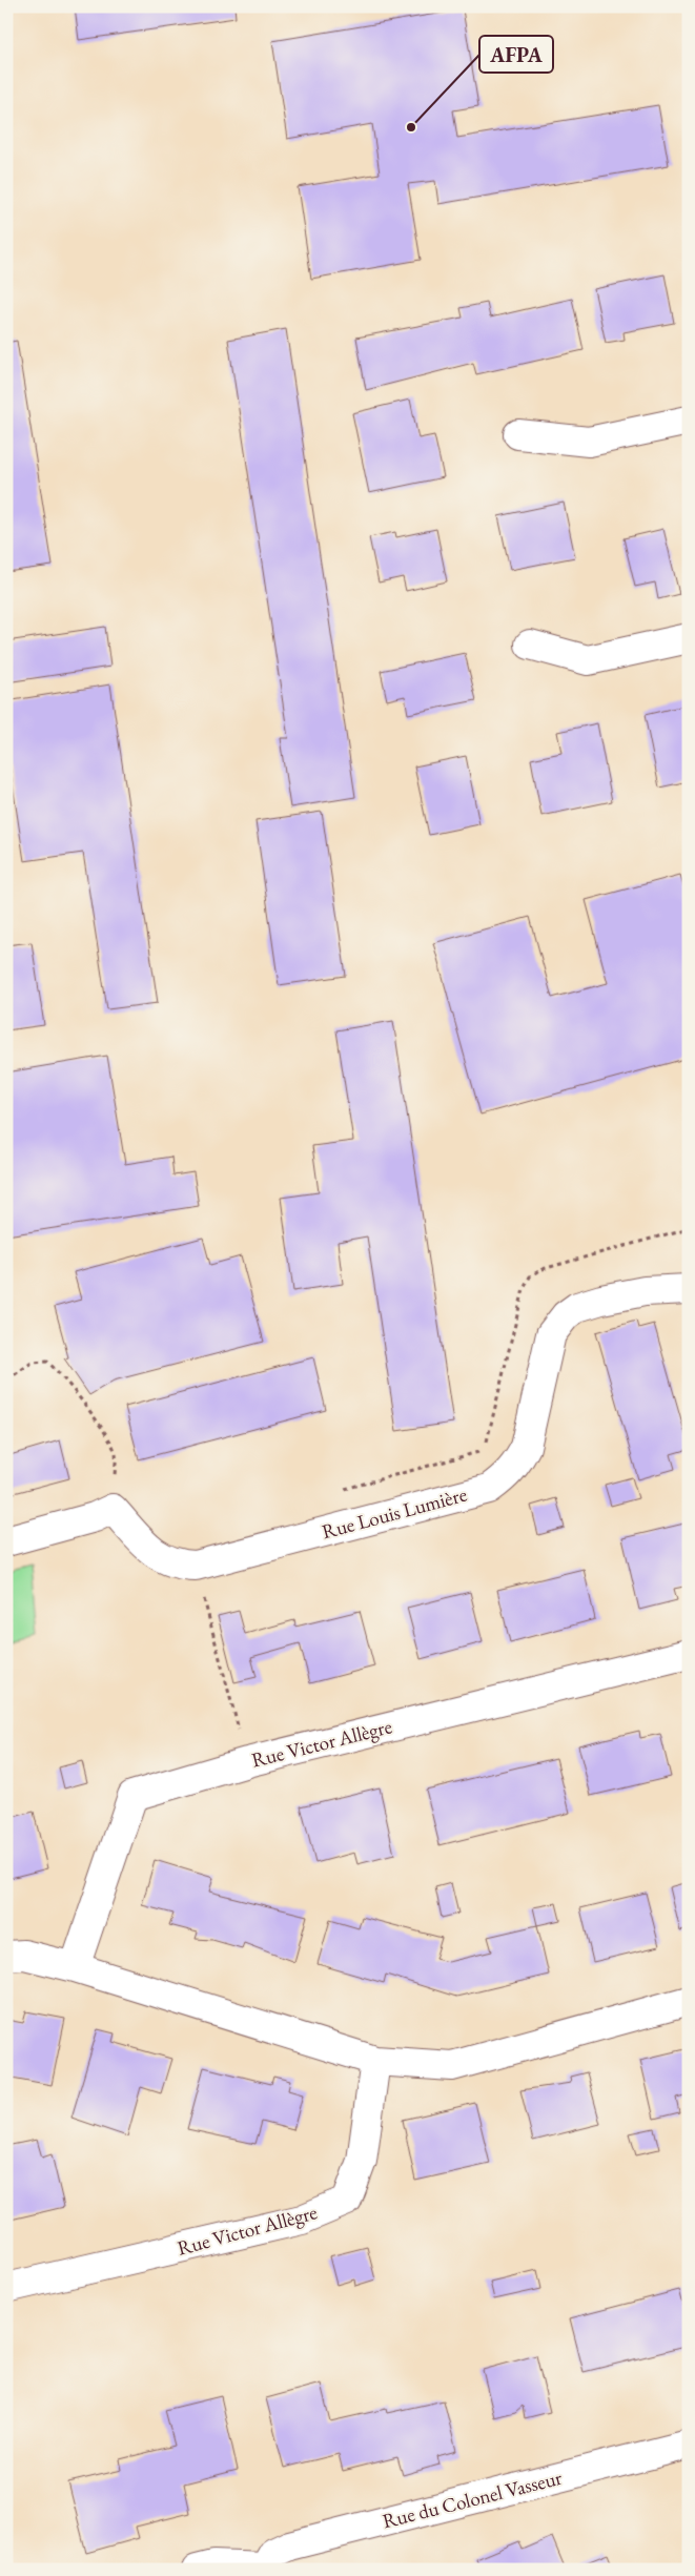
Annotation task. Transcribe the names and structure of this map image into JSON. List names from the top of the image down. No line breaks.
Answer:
{"streets":{"street":["Rue Louis Lumière","Rue Victor Allègre","Rue du Colonel Vasseur"]},"places":["AFPA"]}
